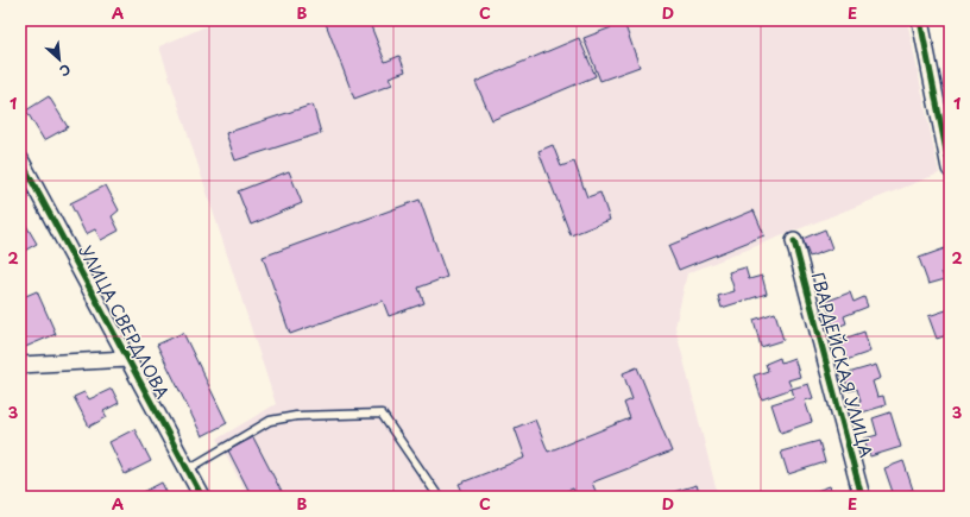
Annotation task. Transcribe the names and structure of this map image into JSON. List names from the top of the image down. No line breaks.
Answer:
{"streets":{"street":["УЛИЦА СВЕРДЛОВА","ГВАРДЕЙСКАЯ УЛИЦА"]},"north":"bottom right","grid":{"columns":["A","B","C","D","E"],"rows":["1","2","3"]}}
